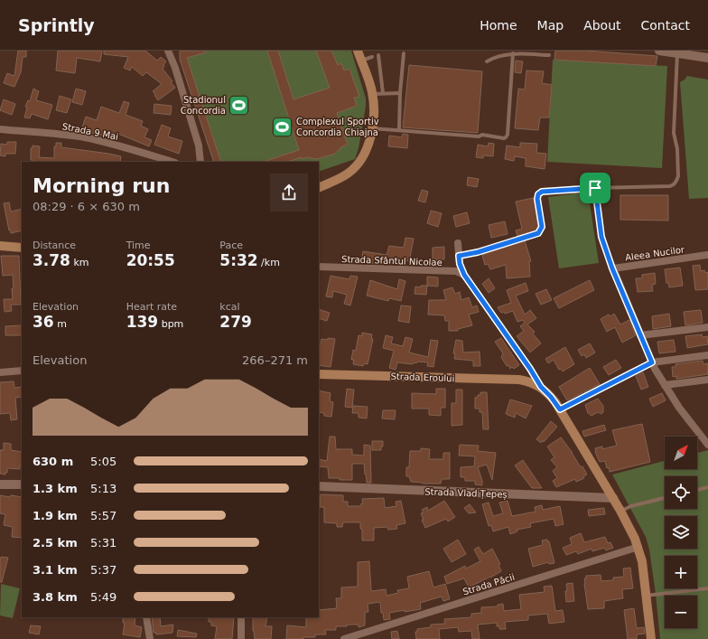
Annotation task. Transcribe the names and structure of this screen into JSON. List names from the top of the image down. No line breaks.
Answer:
{"streets":{"main road":["Strada Eroului"],"street":["Strada 9 Mai","Aleea Nucilor","Strada Sfântul Nicolae","Strada Vlad Țepeș","Strada Păcii"]},"places":{"sports":["Stadionul Concordia","Complexul Sportiv Concordia Chiajna"]},"north":"top right","page":{"header":"Sprintly","nav":["Home","Map","About","Contact"],"heading":["Morning run","08:29 · 6 × 630 m"],"stats":[["Distance","3.78 km"],["Time","20:55"],["Pace","5:32 /km"],["Elevation","36 m"],["Heart rate","139 bpm"],["kcal","279"]],"chart":["Elevation","266–271 m"],"map_buttons":["+","−"],"list":[{"name":"630 m","note":"5:05"},{"name":"1.3 km","note":"5:13"},{"name":"1.9 km","note":"5:57"},{"name":"2.5 km","note":"5:31"},{"name":"3.1 km","note":"5:37"},{"name":"3.8 km","note":"5:49"}]}}
